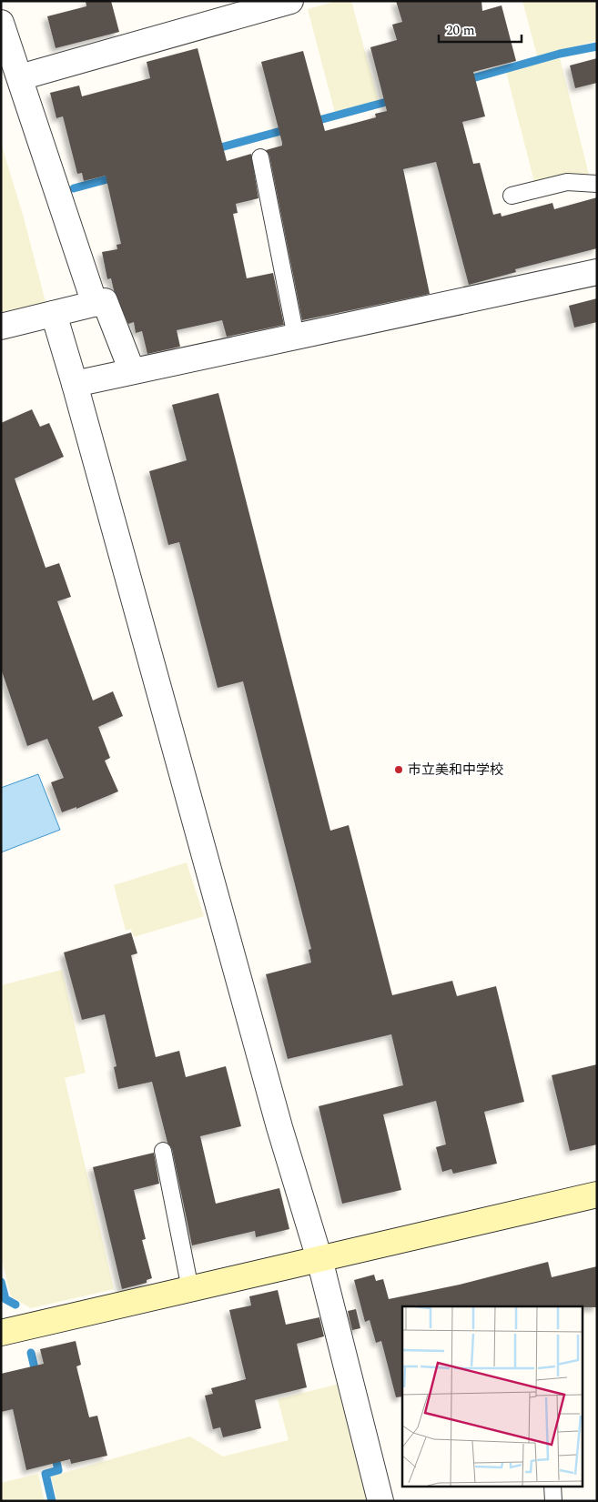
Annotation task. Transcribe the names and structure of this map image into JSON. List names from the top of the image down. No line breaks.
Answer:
{"places":["市立美和中学校"],"scale_bar":"20 m"}
